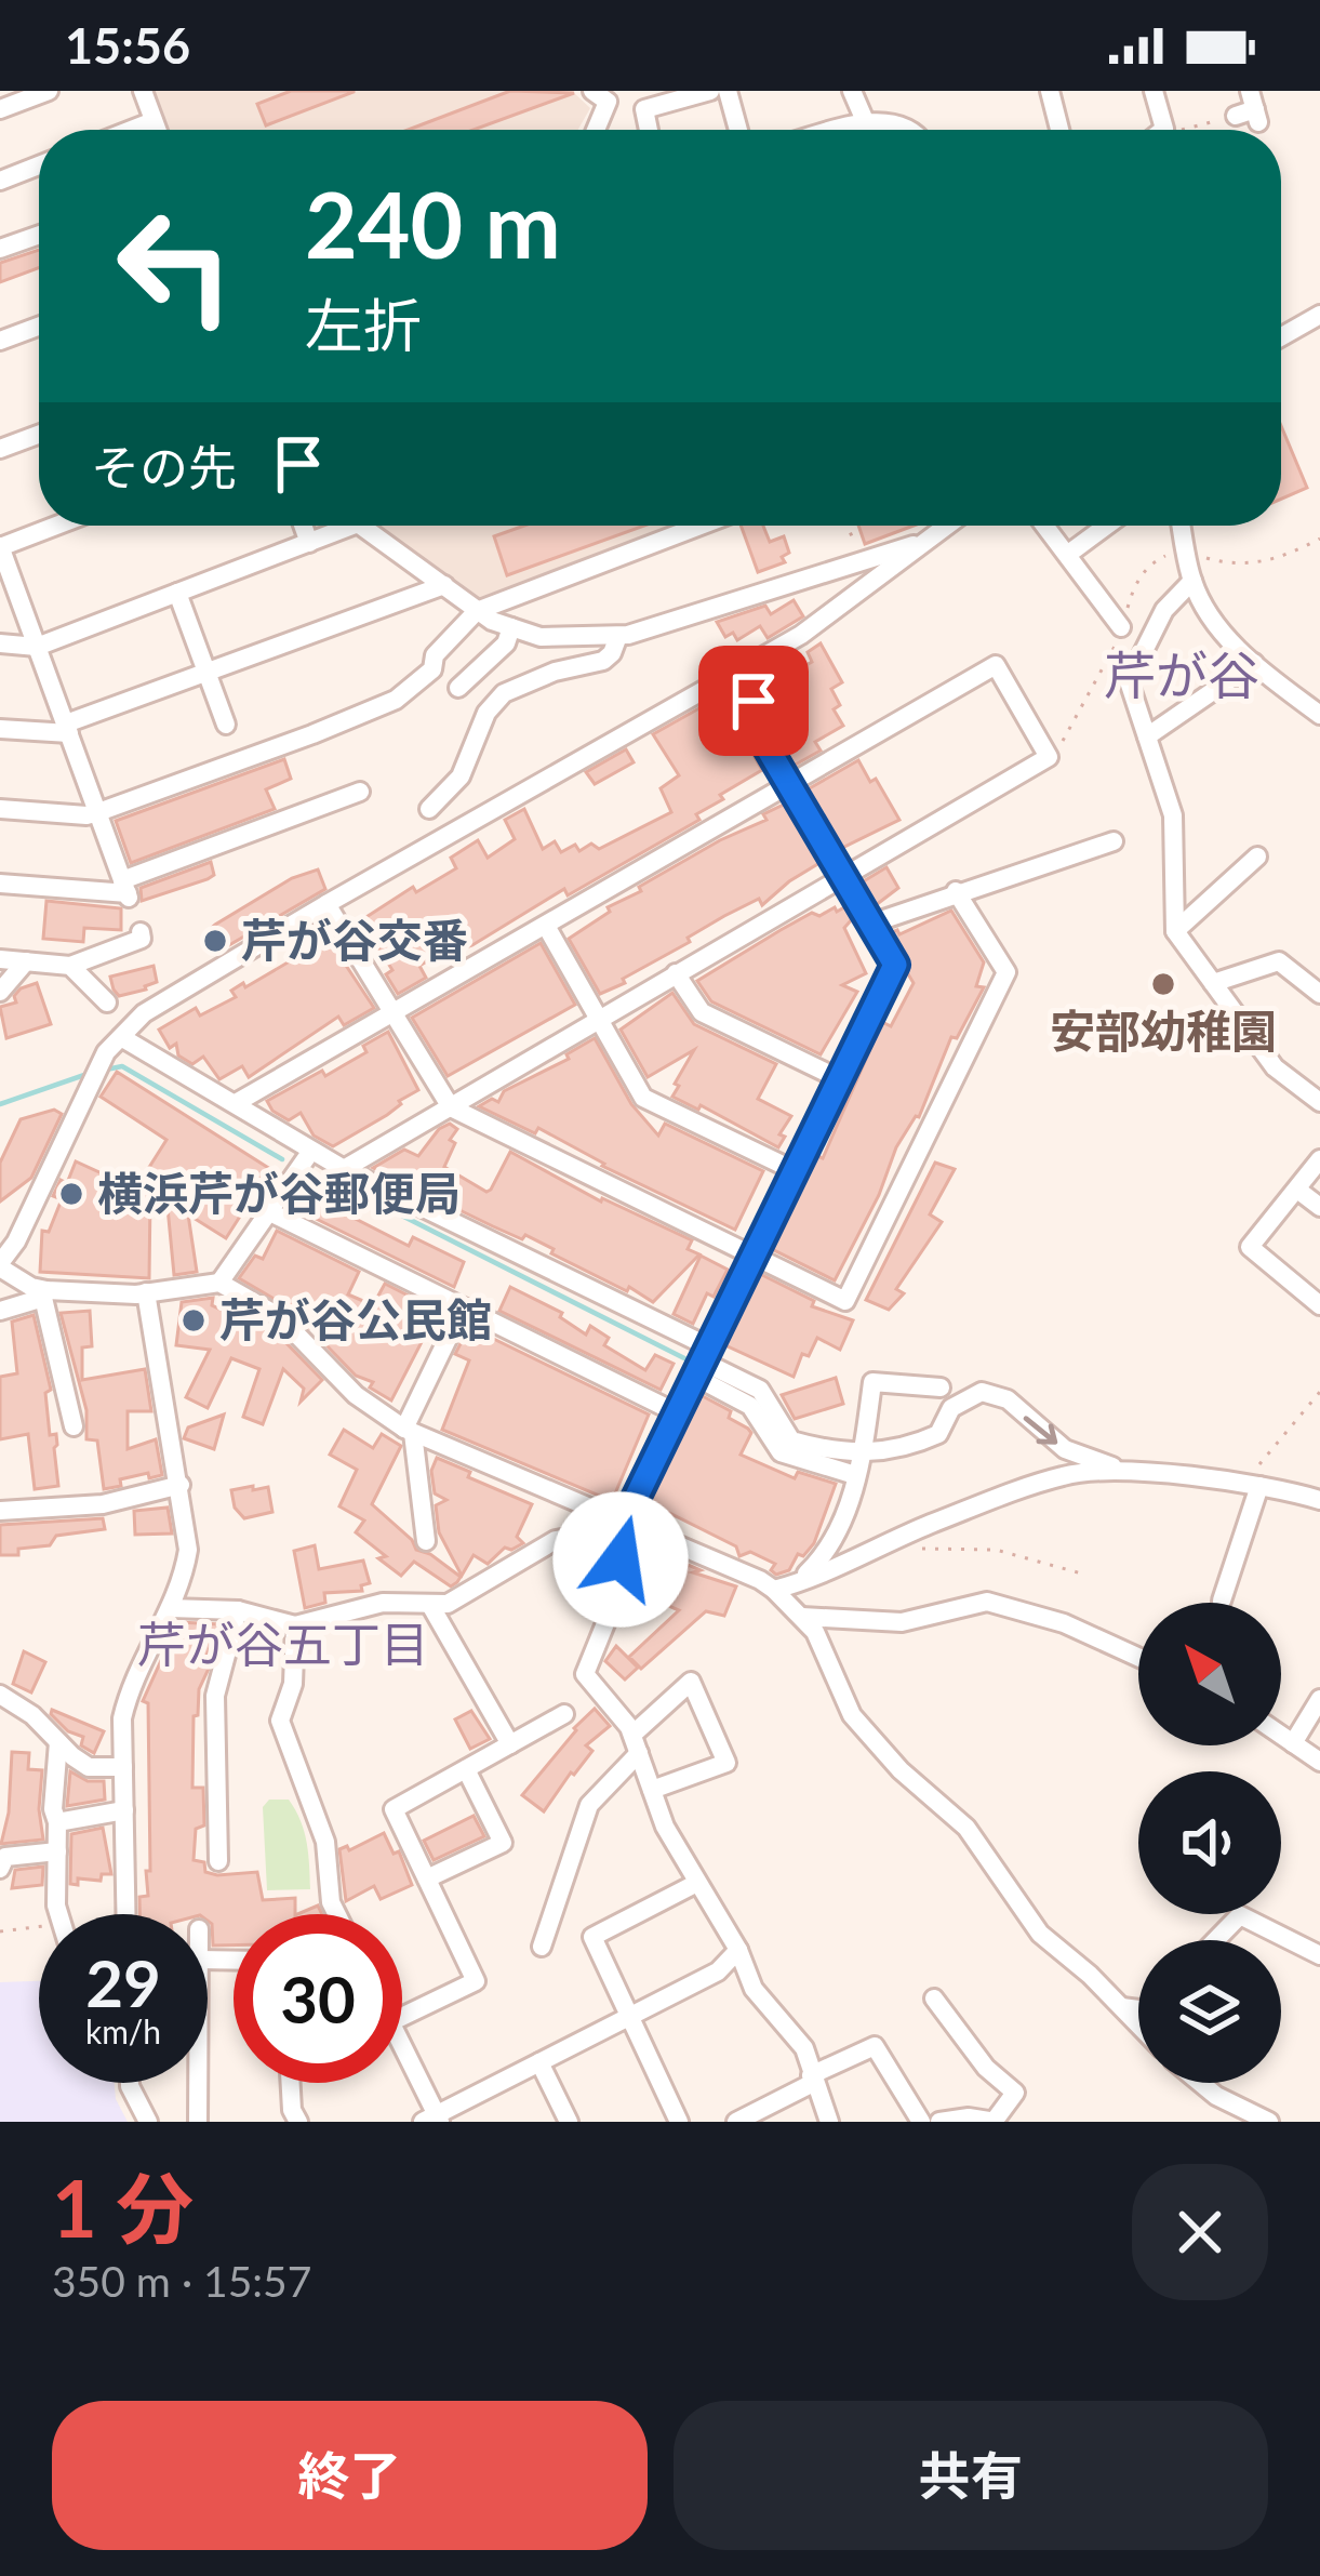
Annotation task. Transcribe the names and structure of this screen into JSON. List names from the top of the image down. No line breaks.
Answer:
{"districts":["芹が谷","芹が谷五丁目"],"places":["芹が谷交番","安部幼稚園","横浜芹が谷郵便局","芹が谷公民館"],"north":"top left","page":{"status":"15:56","turn":["240 m","左折"],"then":"その先","speed":"29 km/h","limit":"30","heading":["1 分","350 m · 15:57"],"buttons":["終了","共有"]}}
